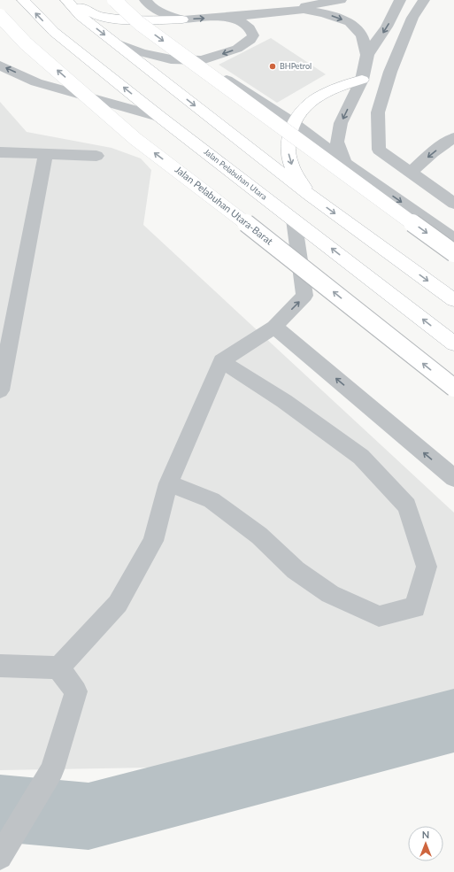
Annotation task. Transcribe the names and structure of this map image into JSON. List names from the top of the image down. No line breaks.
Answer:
{"streets":{"main road":["Jalan Pelabuhan Utara","Jalan Pelabuhan Utara-Barat"]},"places":["BHPetrol"],"north":"top"}
